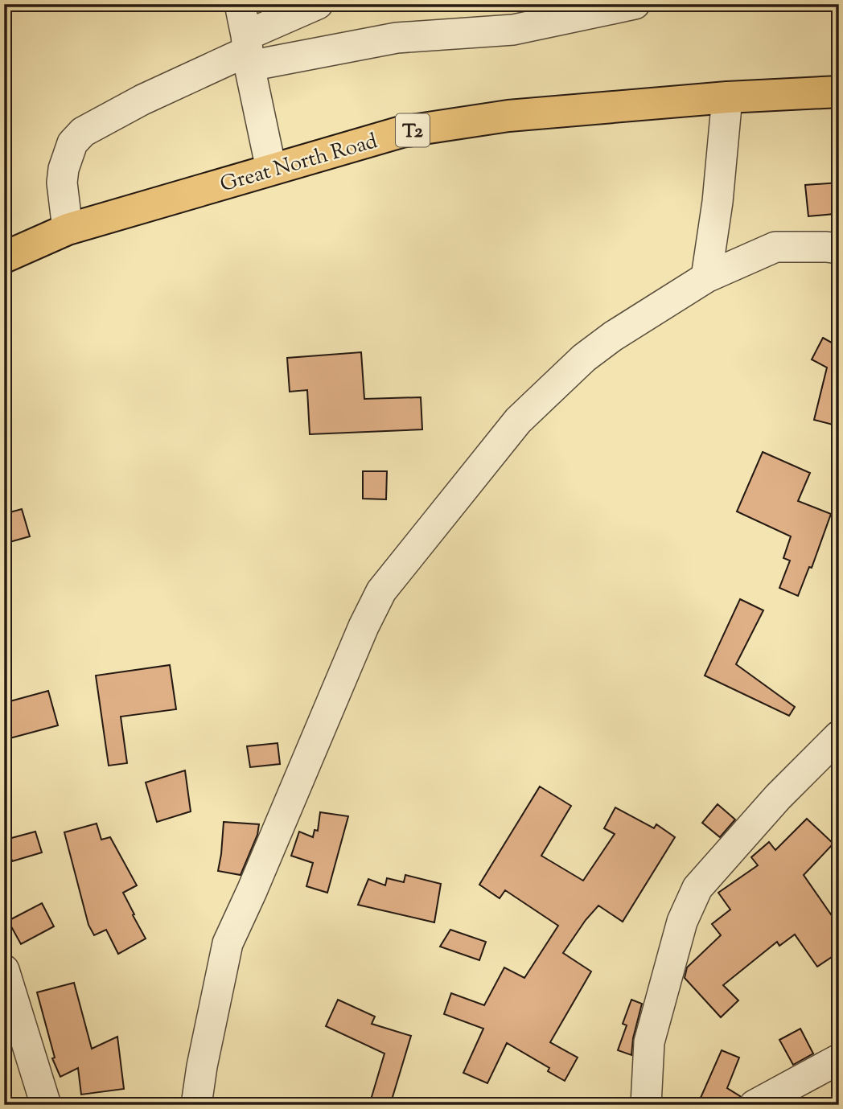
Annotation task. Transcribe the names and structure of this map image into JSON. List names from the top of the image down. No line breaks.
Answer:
{"streets":{"highway":["T2","Great North Road"]}}
